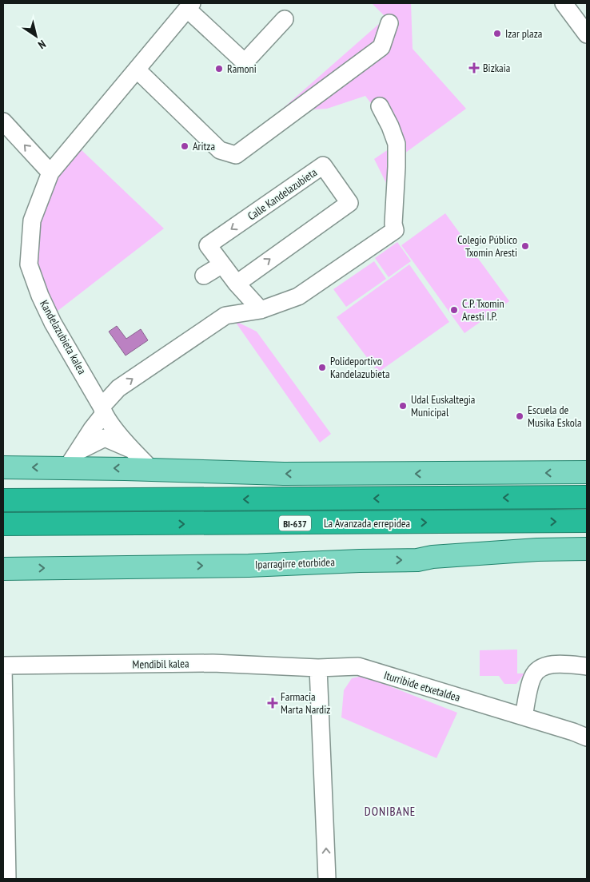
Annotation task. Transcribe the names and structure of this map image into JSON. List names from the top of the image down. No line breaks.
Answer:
{"streets":{"highway":["BI-637","La Avanzada errepidea"],"main road":["Iparragirre etorbidea"],"street":["Calle Kandelazubieta","Kandelazubieta kalea","Mendibil kalea","Iturribide etxetaldea"]},"crossings":[["Mendibil kalea","Iturribide etxetaldea"]],"districts":["DONIBANE"],"places":{"other":["Izar plaza","Ramoni","Aritza","Colegio Público Txomin Aresti","C.P. Txomin Aresti I.P.","Polideportivo Kandelazubieta","Udal Euskaltegia Municipal","Escuela de Musika Eskola"],"health":["Bizkaia","Farmacia Marta Nardiz"]},"north":"bottom right"}
